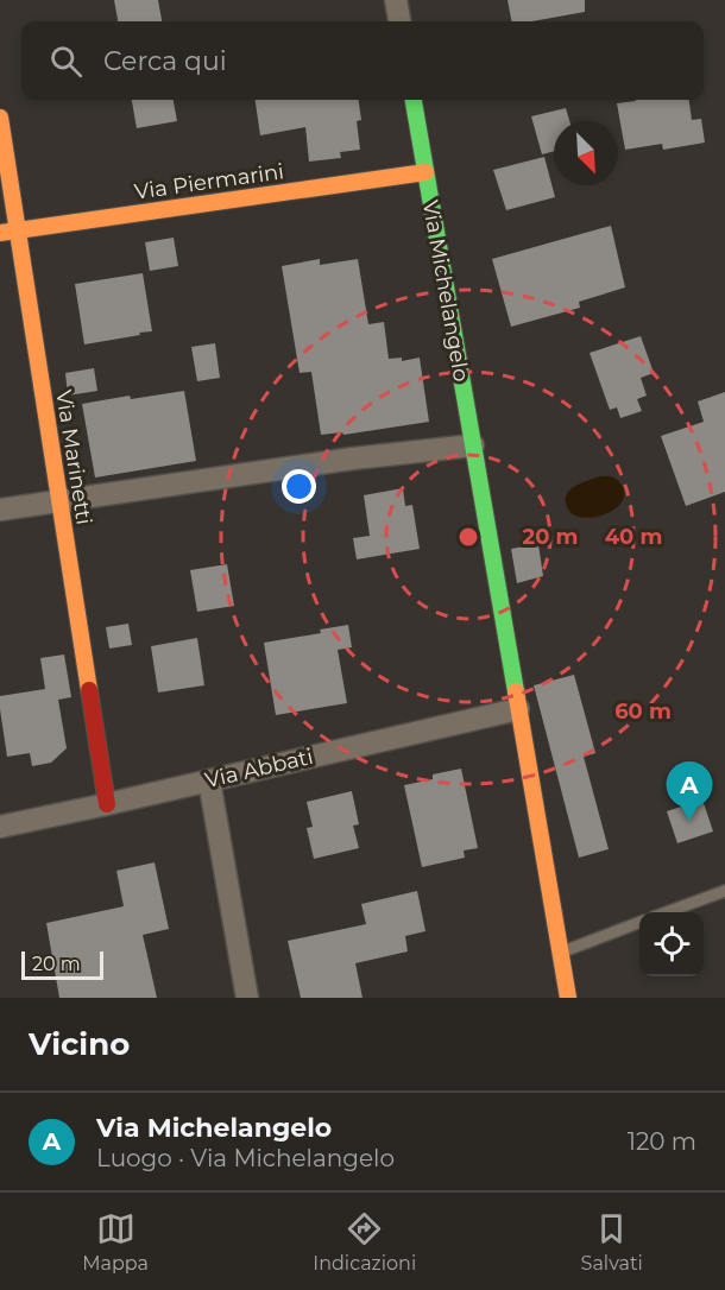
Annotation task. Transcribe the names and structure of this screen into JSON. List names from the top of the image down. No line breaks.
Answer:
{"streets":{"street":["Via Piermarini","Via Michelangelo","Via Marinetti","Via Abbati"]},"crossings":[["Via Piermarini","Via Michelangelo"],["Via Piermarini","Via Marinetti"],["Via Michelangelo","Via Abbati"],["Via Marinetti","Via Abbati"]],"scale_bar":"20 m","north":"bottom right","page":{"search":"Cerca qui","pins":"A","scale":"20 m","heading":"Vicino","list":[{"mark":"A","name":"Via Michelangelo","note":"Luogo · Via Michelangelo","value":"120 m"}],"nav":["Mappa","Indicazioni","Salvati"]},"rings":["20 m","40 m","60 m"]}
